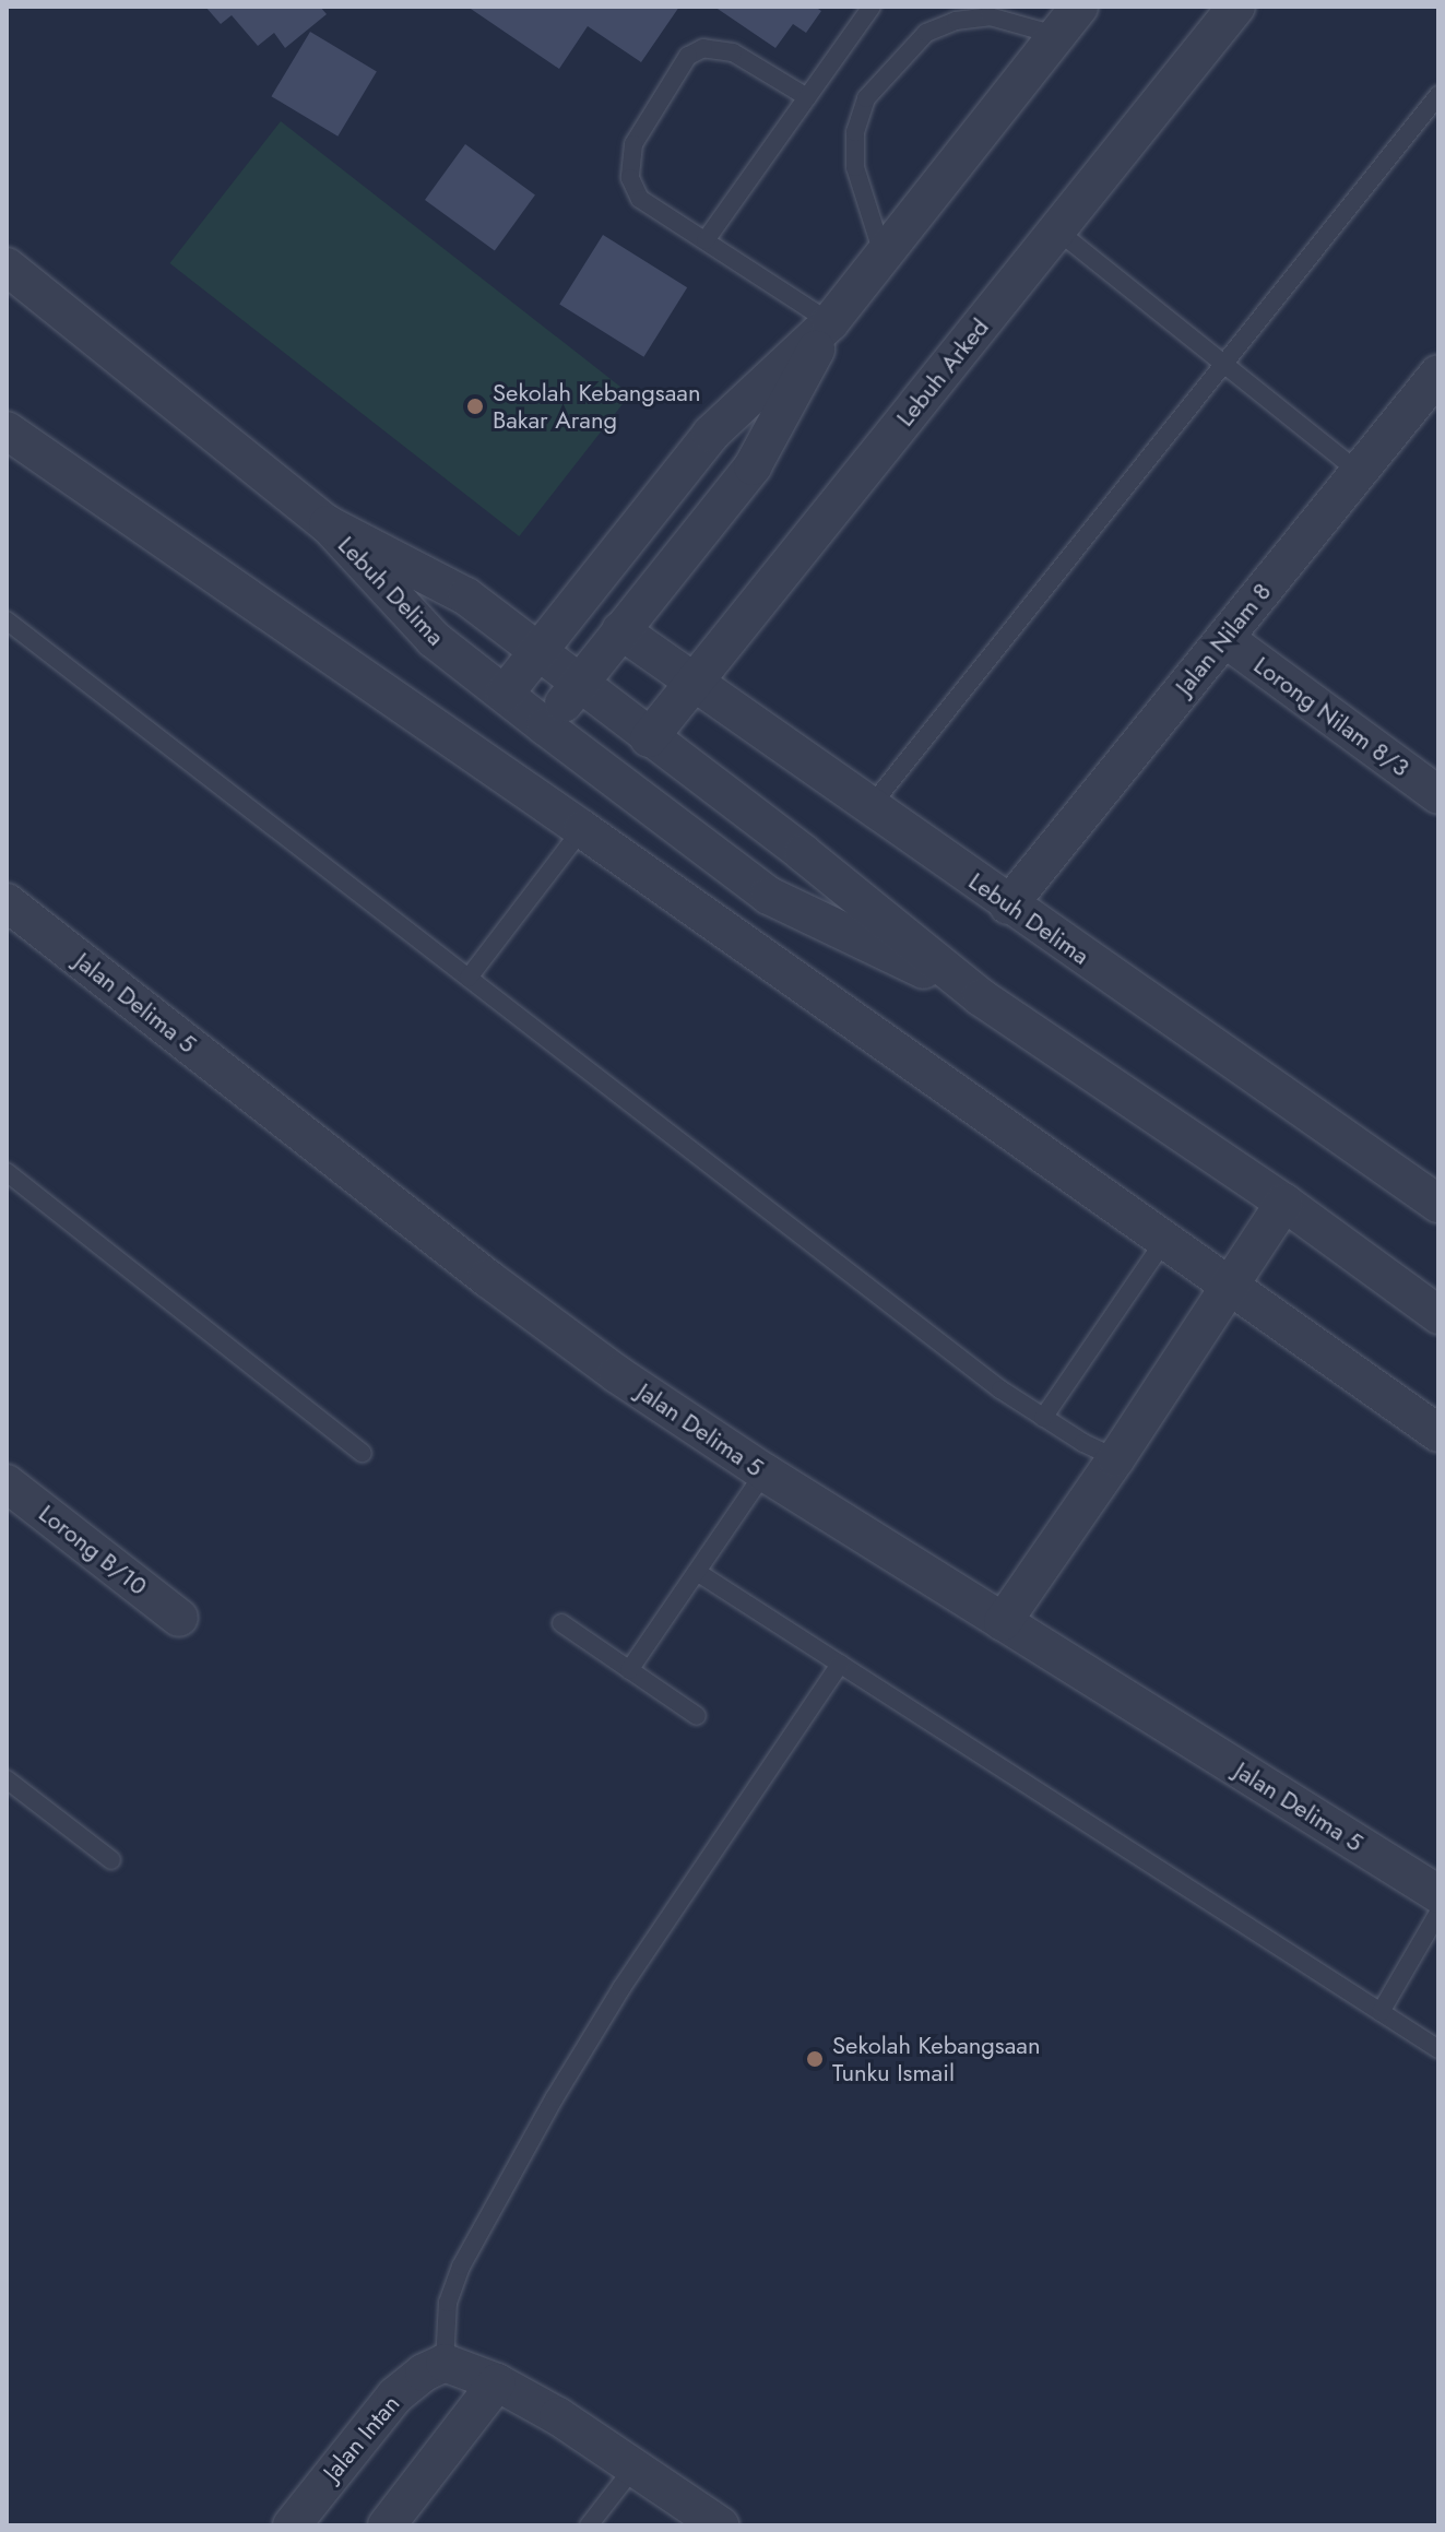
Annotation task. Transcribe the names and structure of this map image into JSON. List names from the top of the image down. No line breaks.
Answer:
{"streets":{"street":["Lebuh Arked","Lebuh Delima","Jalan Nilam 8","Lorong Nilam 8/3","Jalan Delima 5","Lorong B/10","Jalan Intan"]},"crossings":[["Lebuh Arked","Lebuh Delima"],["Lebuh Delima","Jalan Nilam 8"],["Jalan Nilam 8","Lorong Nilam 8/3"]],"places":["Sekolah Kebangsaan Bakar Arang","Sekolah Kebangsaan Tunku Ismail"]}
